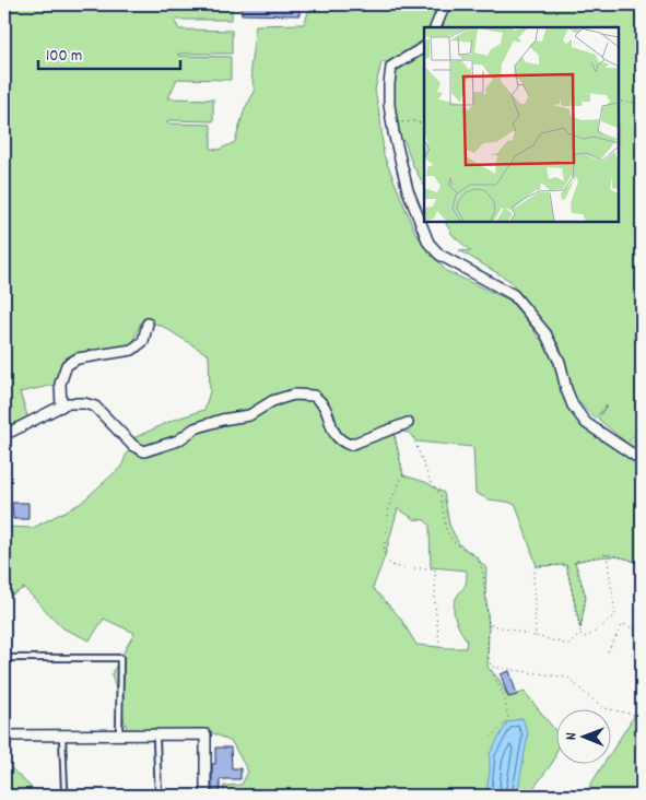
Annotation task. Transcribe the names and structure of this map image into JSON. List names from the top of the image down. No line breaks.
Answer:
{"scale_bar":"100 m","north":"left"}
